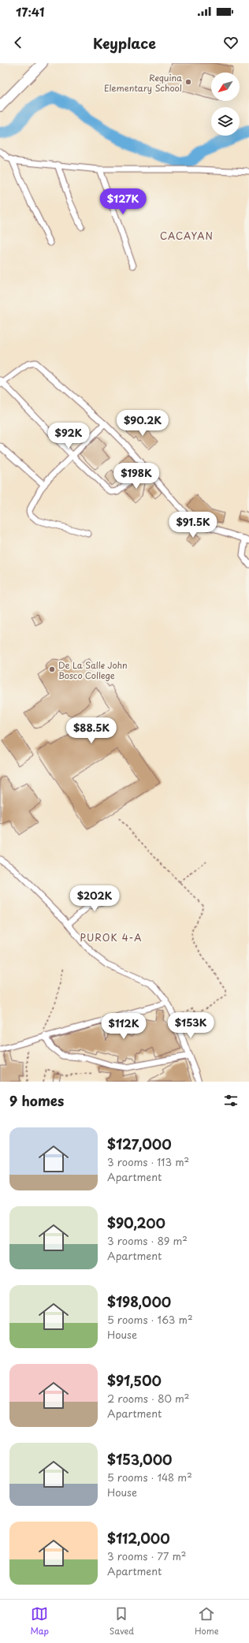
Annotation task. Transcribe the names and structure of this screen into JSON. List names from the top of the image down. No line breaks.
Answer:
{"districts":["CACAYAN","PUROK 4-A"],"places":["Requina Elementary School","De La Salle John Bosco College"],"north":"bottom left","page":{"status":"17:41","header":"Keyplace","price":["$127K","$90.2K","$92K","$198K","$91.5K","$88.5K","$202K","$153K","$112K"],"heading":"9 homes","list":[{"name":"$127,000","note":"3 rooms · 113 m² · Apartment"},{"name":"$90,200","note":"3 rooms · 89 m² · Apartment"},{"name":"$198,000","note":"5 rooms · 163 m² · House"},{"name":"$91,500","note":"2 rooms · 80 m² · Apartment"},{"name":"$153,000","note":"5 rooms · 148 m² · House"},{"name":"$112,000","note":"3 rooms · 77 m² · Apartment"}],"tabs":["Map","Saved","Home"]}}
